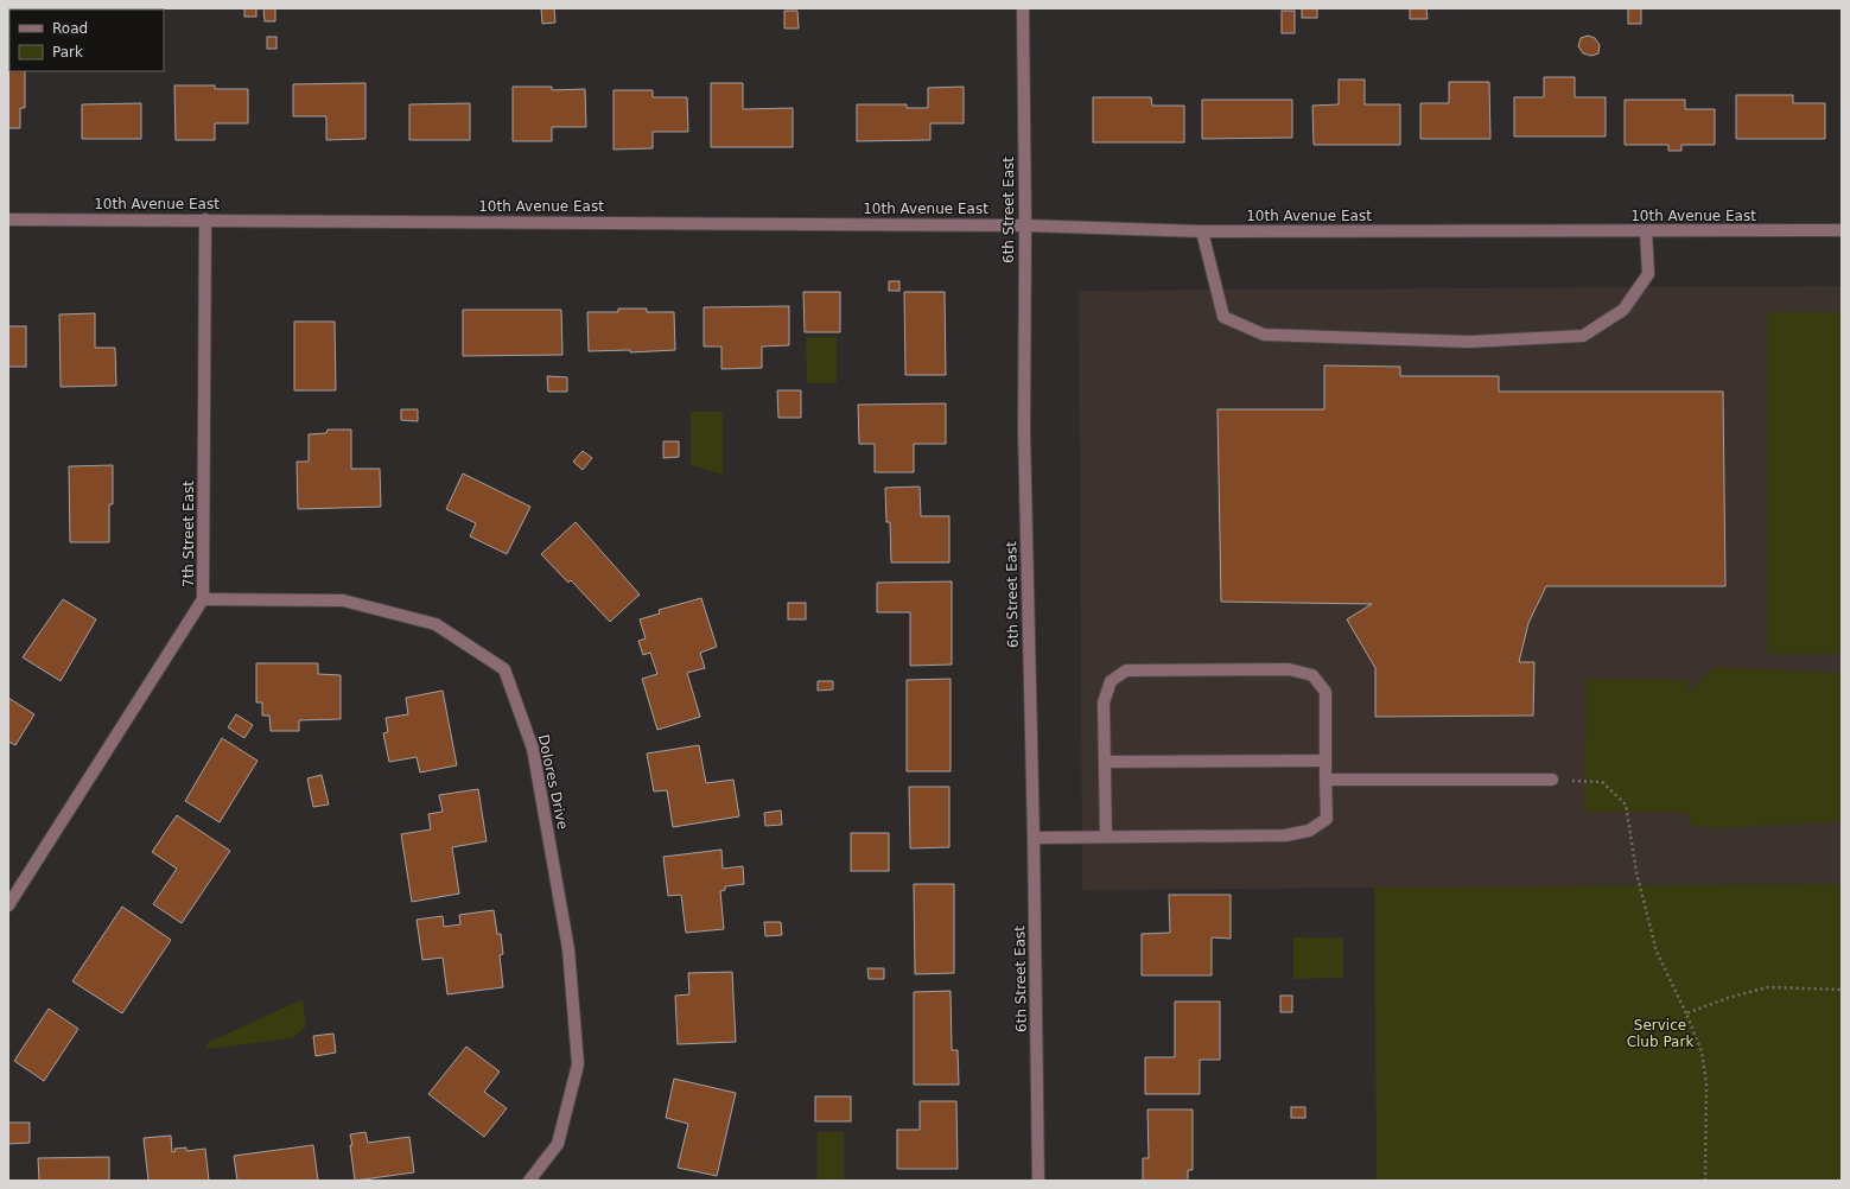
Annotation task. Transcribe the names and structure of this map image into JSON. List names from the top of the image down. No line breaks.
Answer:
{"streets":{"street":["10th Avenue East","6th Street East","7th Street East","Dolores Drive"]},"crossings":[["10th Avenue East","6th Street East"],["10th Avenue East","7th Street East"],["7th Street East","Dolores Drive"]],"parks":["Service Club Park"],"legend":["Road","Park"]}
